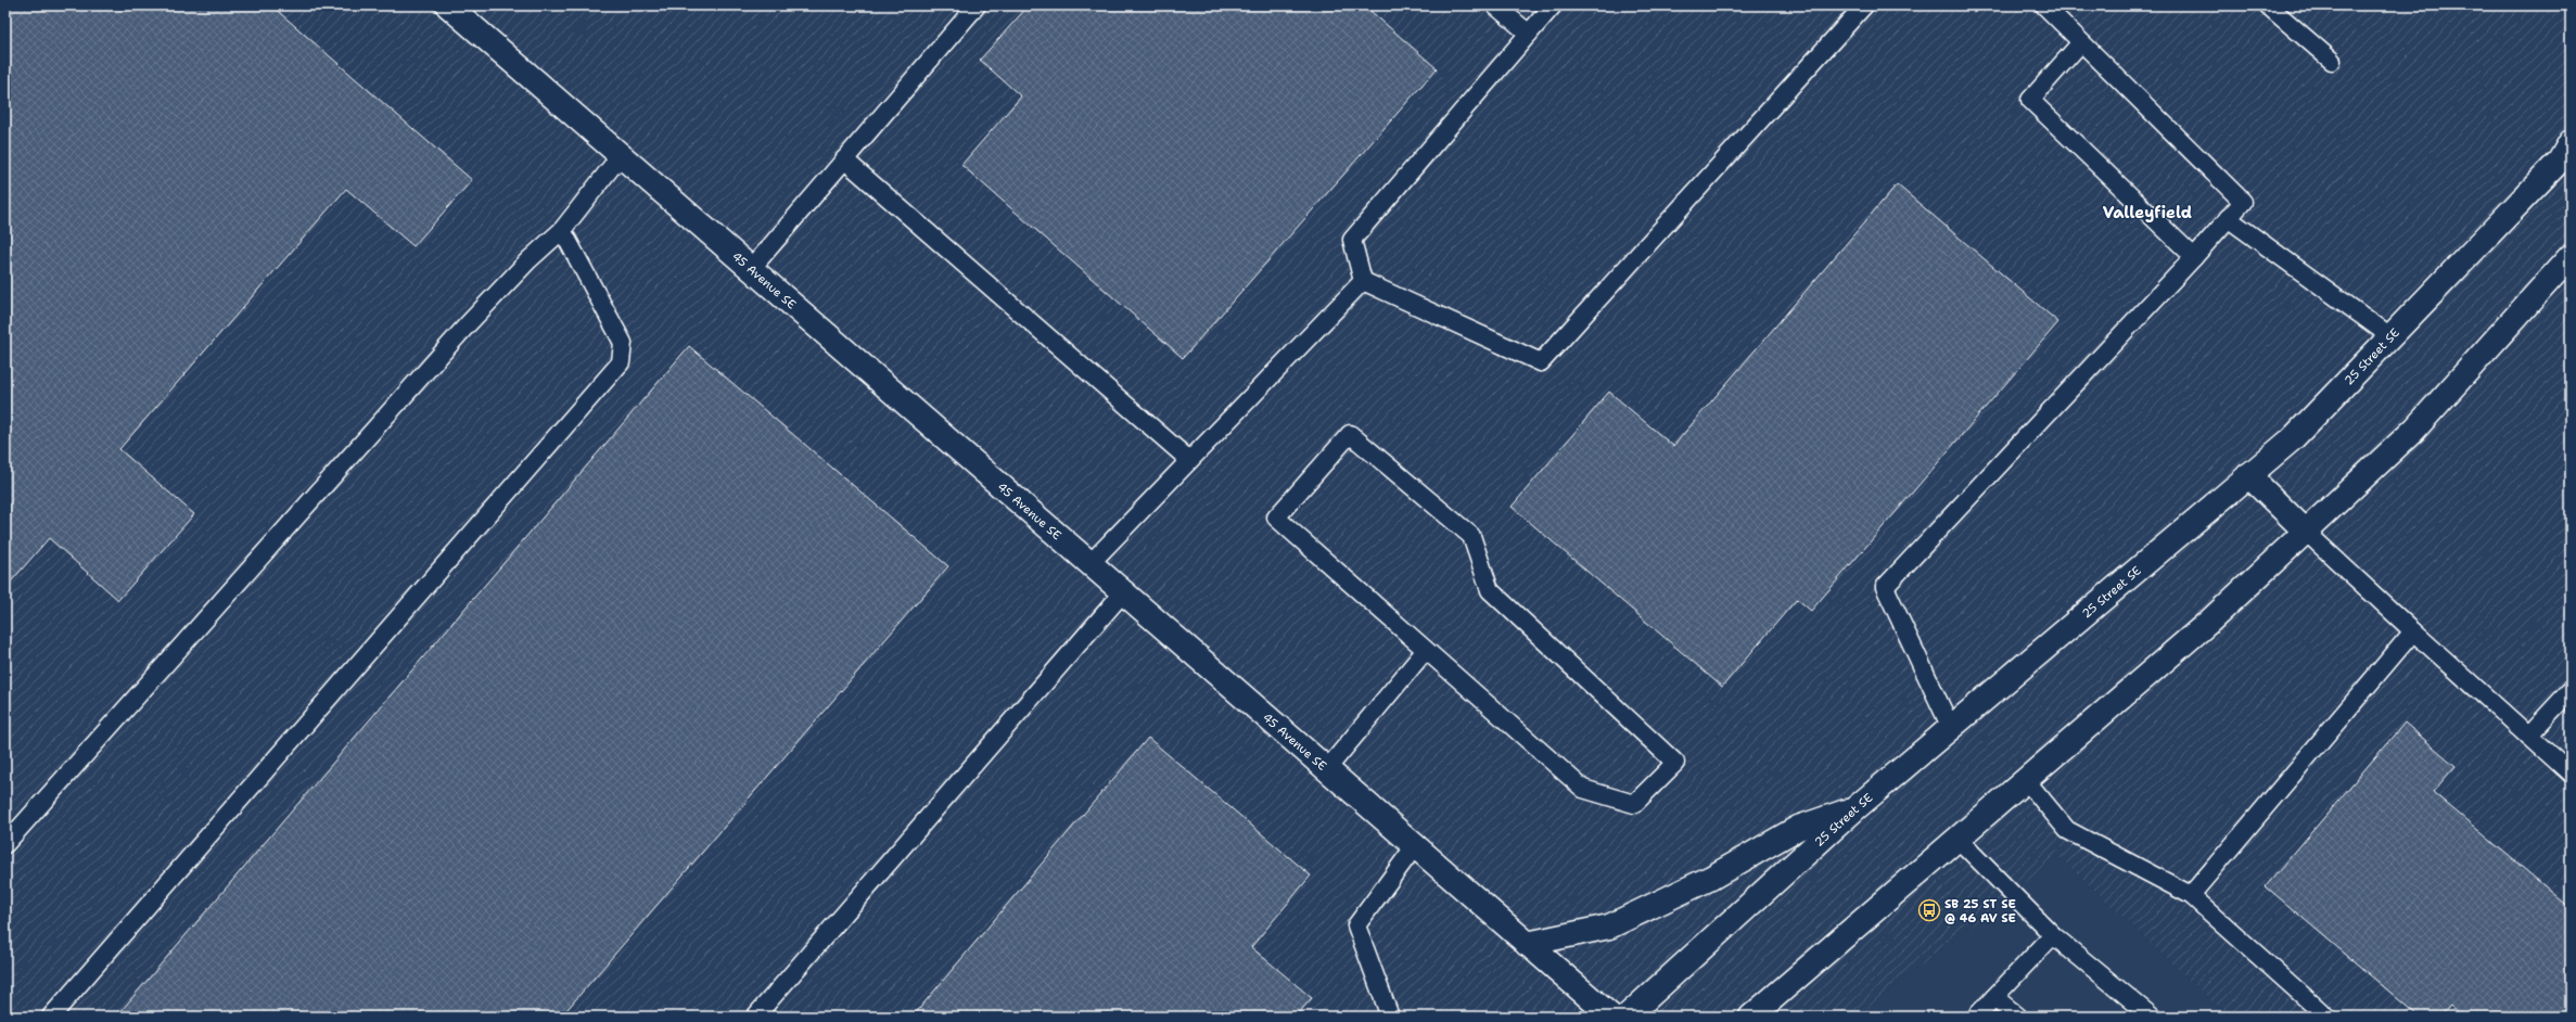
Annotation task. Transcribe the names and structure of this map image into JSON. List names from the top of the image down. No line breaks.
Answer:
{"streets":{"street":["45 Avenue SE","25 Street SE"]},"districts":["Valleyfield"],"places":{"bus stop":["SB 25 ST SE @ 46 AV SE"]}}
